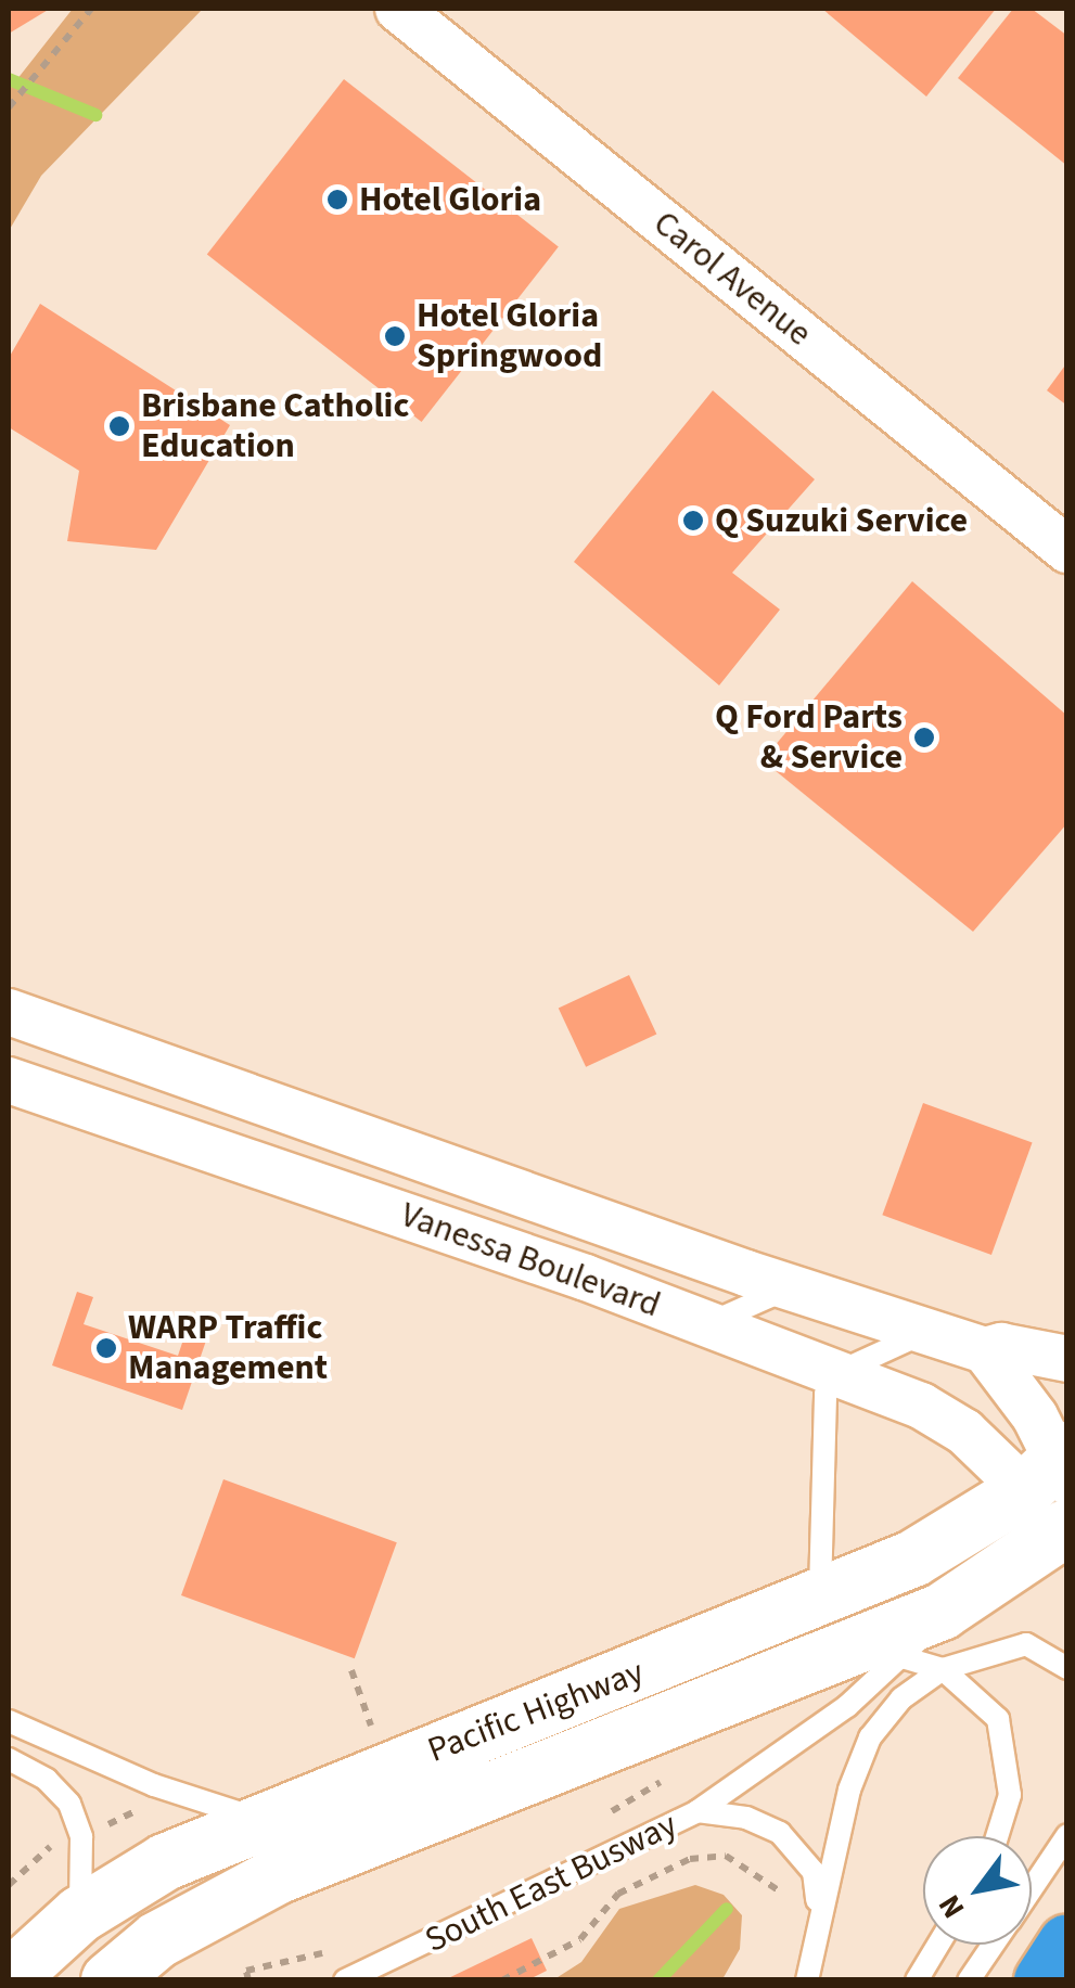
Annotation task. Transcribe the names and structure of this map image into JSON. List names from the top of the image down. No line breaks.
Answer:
{"streets":{"street":["Carol Avenue","Vanessa Boulevard","Pacific Highway"],"lane":["South East Busway"]},"crossings":[["Vanessa Boulevard","Pacific Highway"],["Pacific Highway","South East Busway"]],"places":["Hotel Gloria","Hotel Gloria Springwood","Brisbane Catholic Education","Q Suzuki Service","Q Ford Parts & Service","WARP Traffic Management"],"north":"bottom left"}
